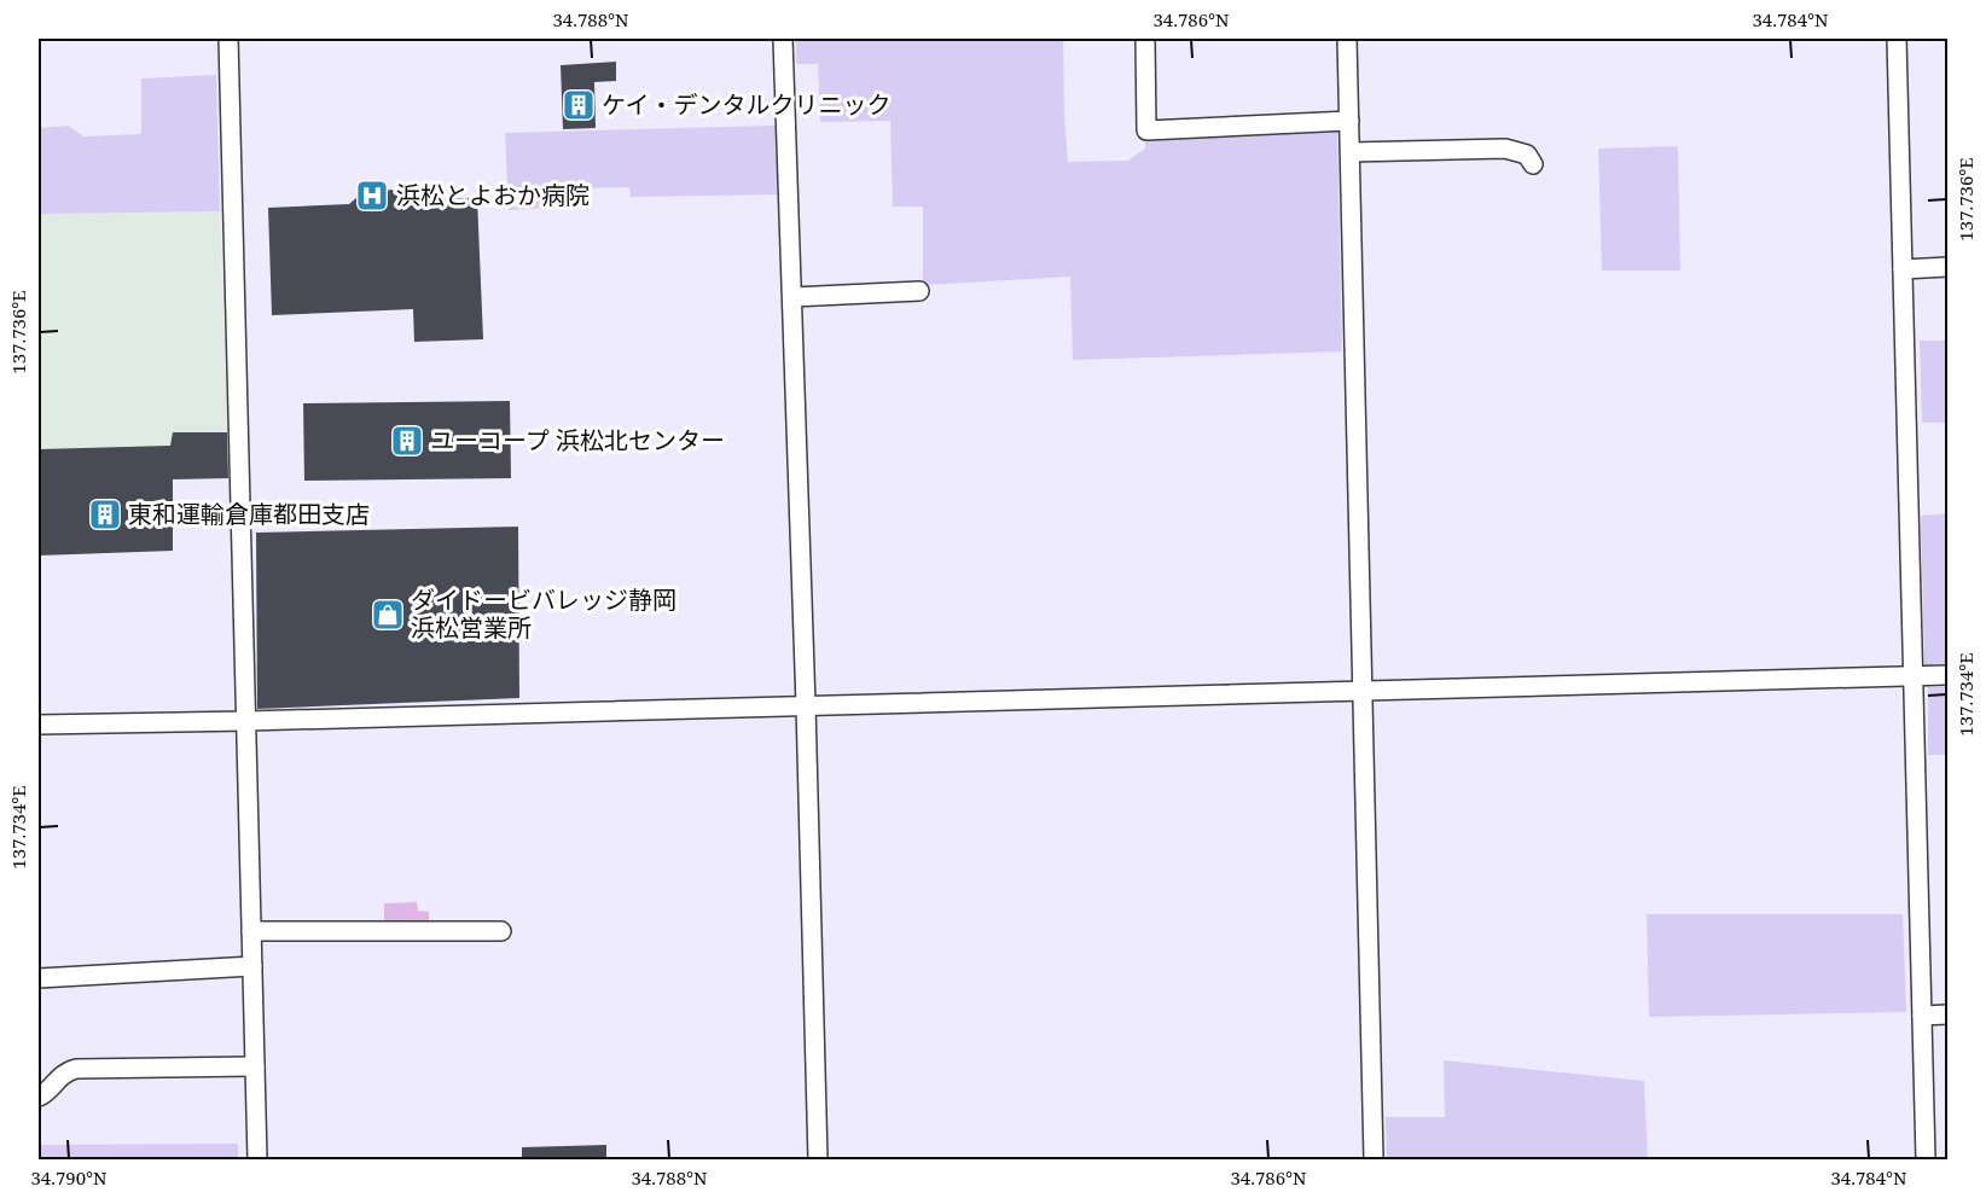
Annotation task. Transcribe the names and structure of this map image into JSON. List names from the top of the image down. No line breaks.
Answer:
{"places":{"building":["ケイ・デンタルクリニック","ユーコープ 浜松北センター","東和運輸倉庫都田支店"],"hospital":["浜松とよおか病院"],"shop":["ダイドービバレッジ静岡 浜松営業所"]},"coordinates":["34.788°N","34.786°N","34.784°N","137.736°E","137.734°E","34.790°N"]}
